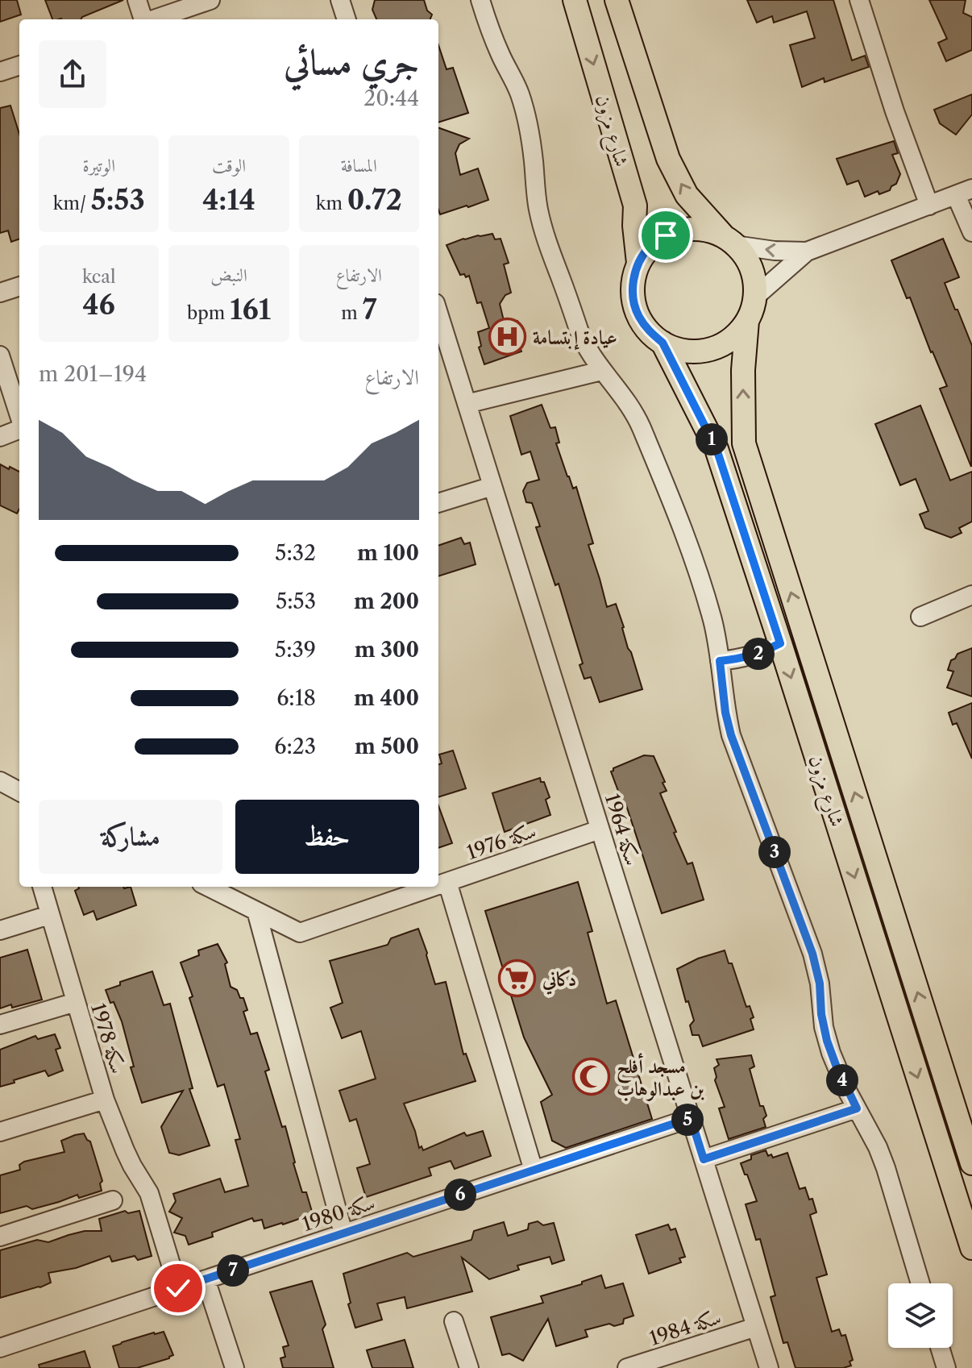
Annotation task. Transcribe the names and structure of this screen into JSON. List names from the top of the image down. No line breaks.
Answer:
{"streets":{"main road":["شارع مزون"],"street":["سكة 1964","سكة 1976","سكة 1978","سكة 1980","سكة 1984"]},"crossings":[["سكة 1964","سكة 1976"],["سكة 1964","سكة 1980"],["سكة 1964","سكة 1984"]],"places":{"hospital":["عيادة إبتسامة"],"supermarket":["دكاني"],"mosque":["مسجد أفلح بن عبدالوهاب"]},"page":{"heading":["جري مسائي","20:44"],"stats":[["المسافة","0.72 km"],["الوقت","4:14"],["الوتيرة","5:53 /km"],["الارتفاع","7 m"],["النبض","161 bpm"],["kcal","46"]],"chart":["الارتفاع","194–201 m"],"pins":["1","2","3","4","5","6","7"],"list":[{"name":"100 m","note":"5:32"},{"name":"200 m","note":"5:53"},{"name":"300 m","note":"5:39"},{"name":"400 m","note":"6:18"},{"name":"500 m","note":"6:23"}],"buttons":["حفظ","مشاركة"]}}
